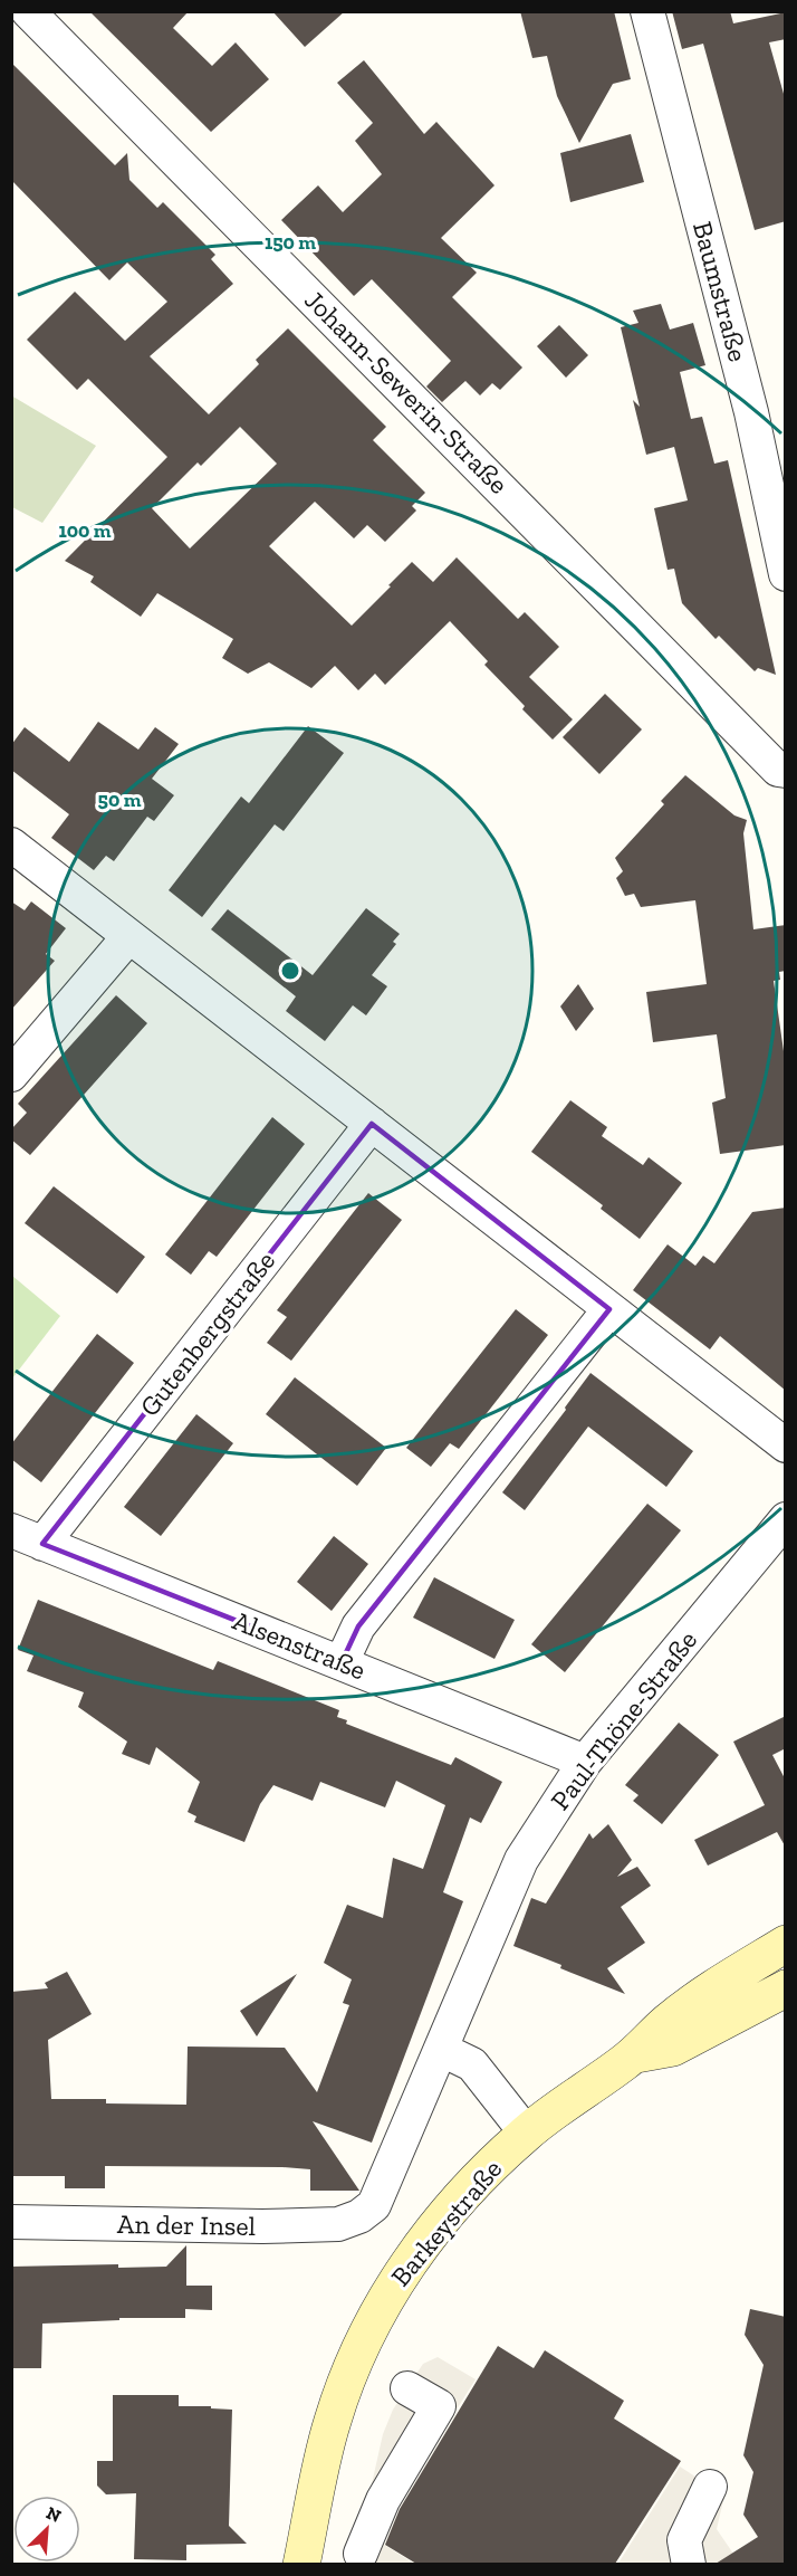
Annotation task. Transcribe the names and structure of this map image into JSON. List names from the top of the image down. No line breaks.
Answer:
{"streets":{"street":["Baumstraße","Johann-Sewerin-Straße","Gutenbergstraße","Alsenstraße","Paul-Thöne-Straße","Barkeystraße","An der Insel"]},"crossings":[["Gutenbergstraße","Alsenstraße"],["Alsenstraße","Paul-Thöne-Straße"],["Paul-Thöne-Straße","An der Insel"]],"north":"top right","rings":["150 m","100 m","50 m"]}
